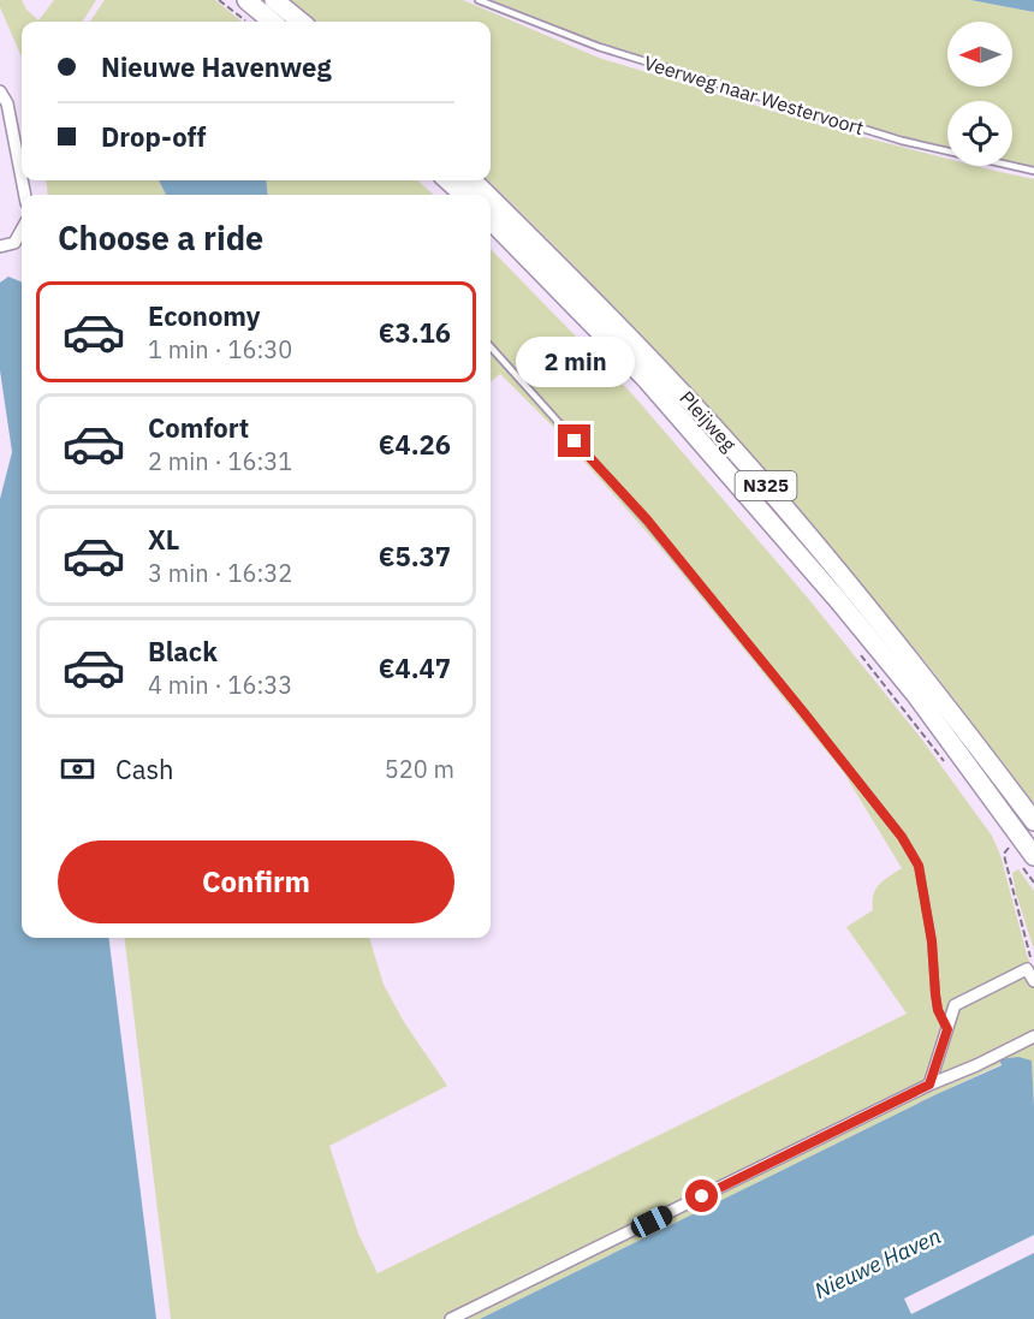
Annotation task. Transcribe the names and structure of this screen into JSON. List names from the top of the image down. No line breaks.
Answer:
{"streets":{"highway":["Pleijweg","N325"],"lane":["Veerweg naar Westervoort"]},"water":["Nieuwe Haven"],"north":"left","page":{"banner":["Nieuwe Havenweg","Drop-off"],"heading":"Choose a ride","list":[{"name":"Economy","note":"1 min · 16:30","value":"€3.16"},{"name":"Comfort","note":"2 min · 16:31","value":"€4.26"},{"name":"XL","note":"3 min · 16:32","value":"€5.37"},{"name":"Black","note":"4 min · 16:33","value":"€4.47"}],"bubble":"2 min","pay":["Cash","520 m"],"buttons":"Confirm"}}
